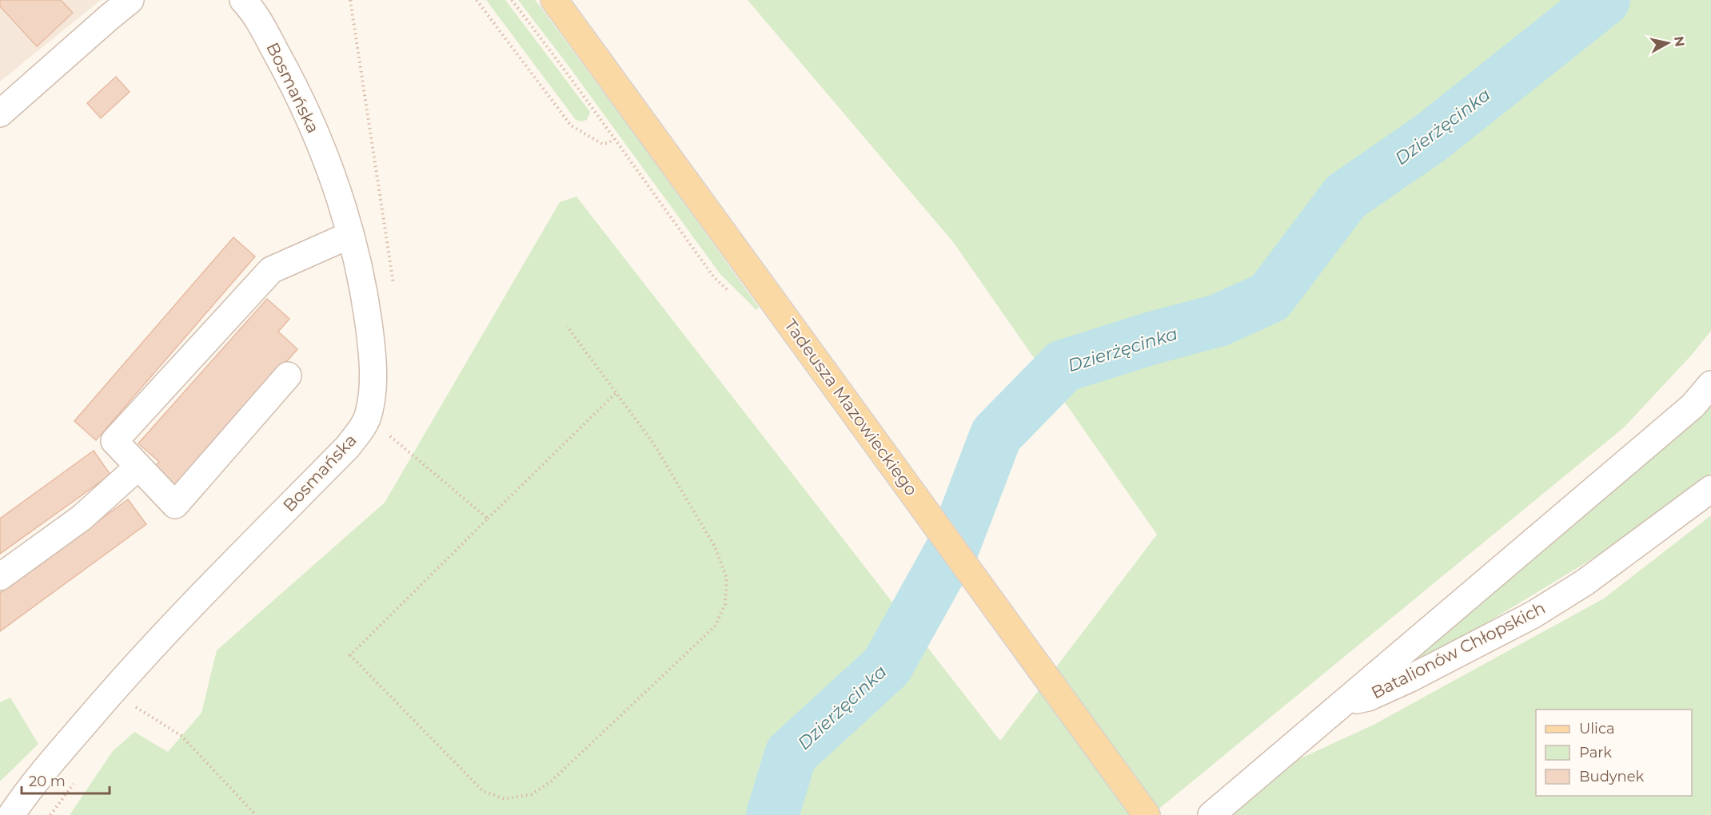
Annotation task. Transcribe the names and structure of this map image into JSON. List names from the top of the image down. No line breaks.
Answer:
{"streets":{"main road":["Tadeusza Mazowieckiego"],"street":["Bosmańska","Batalionów Chłopskich"]},"water":["Dzierżęcinka"],"legend":["Ulica","Park","Budynek"],"scale_bar":"20 m","north":"right"}
